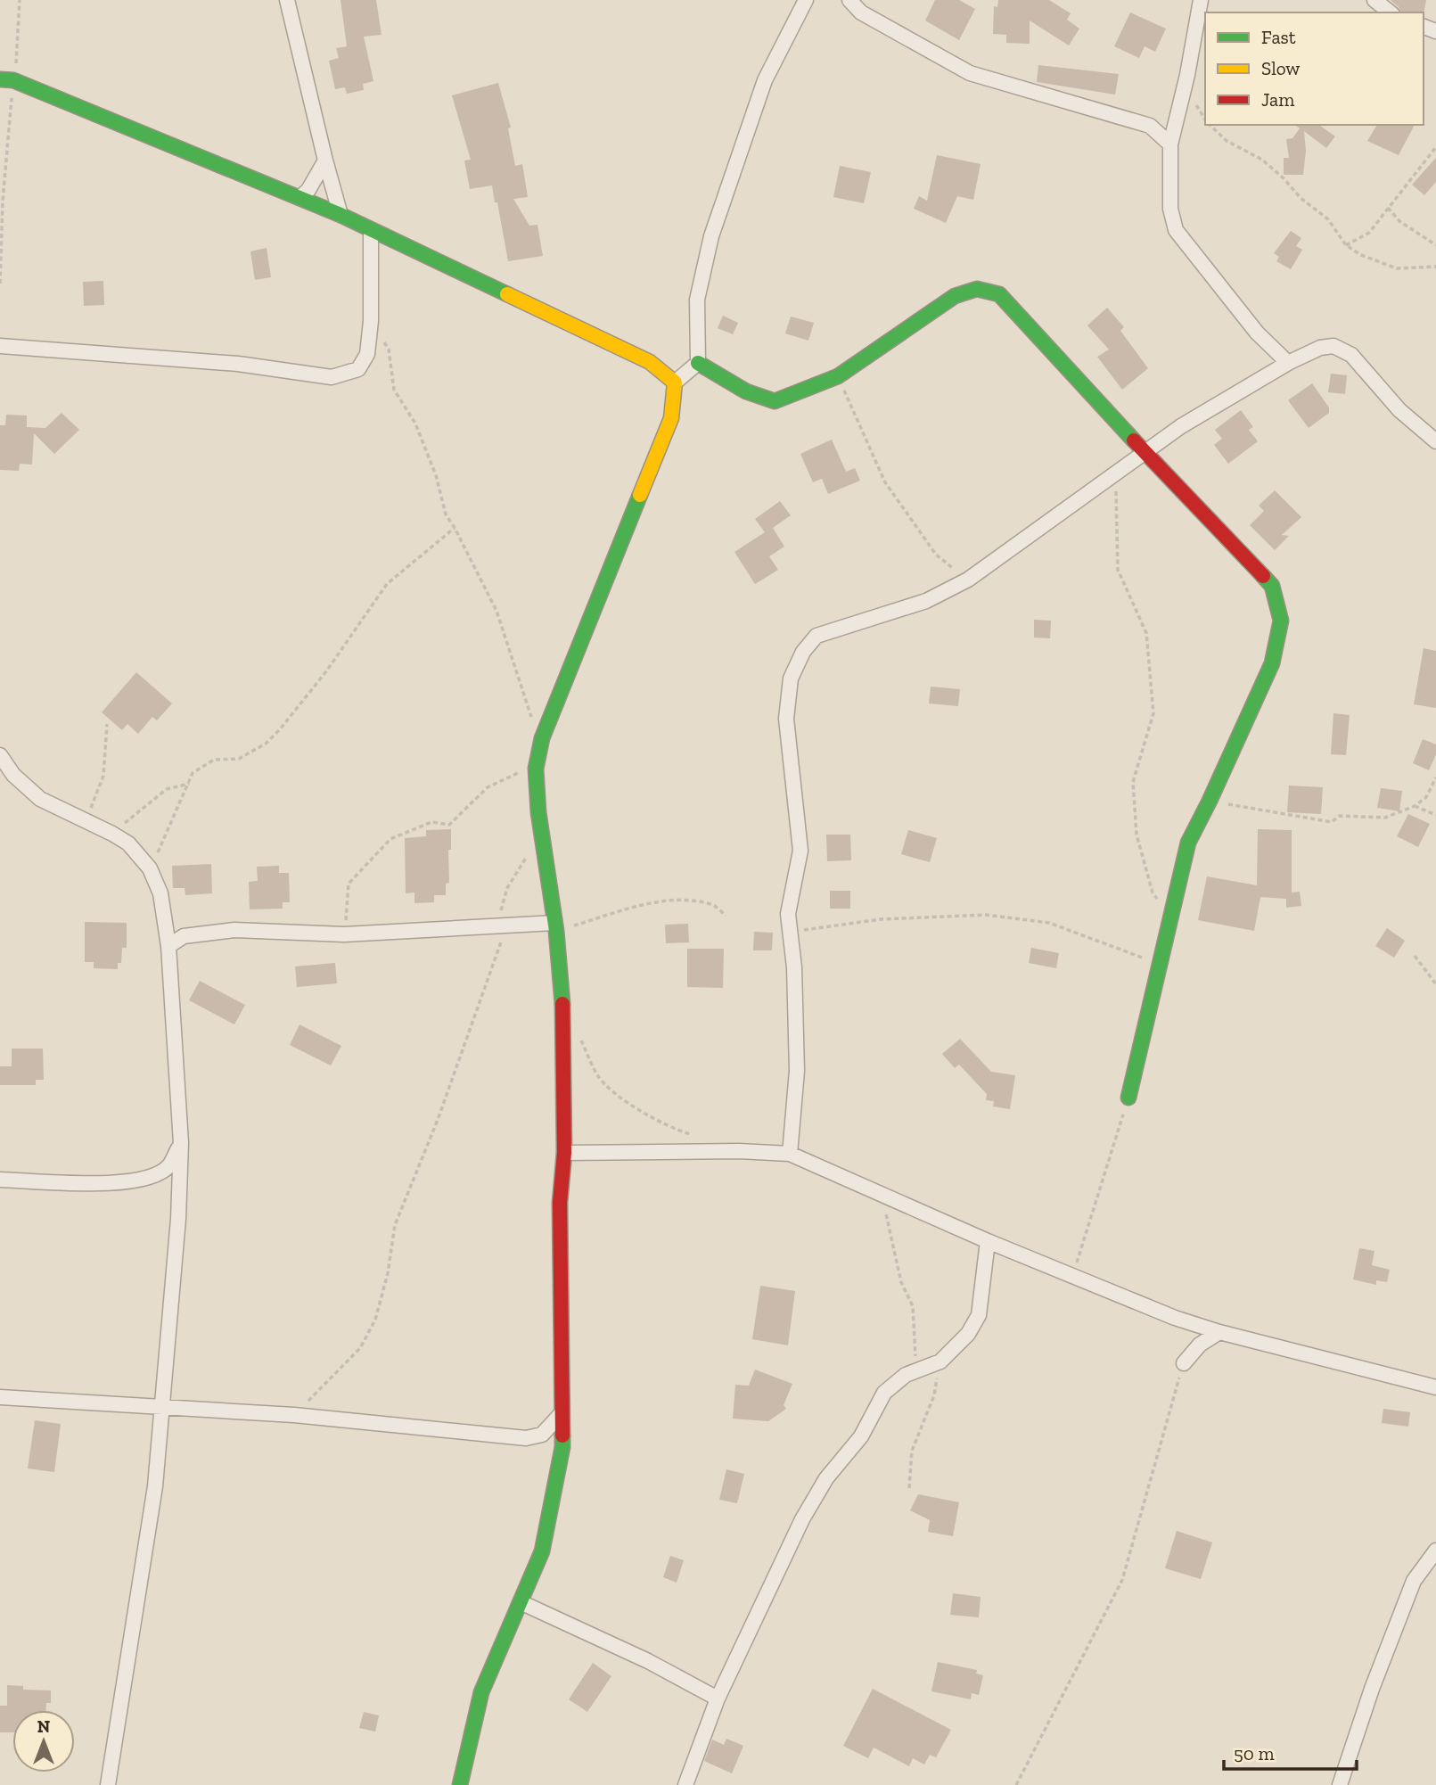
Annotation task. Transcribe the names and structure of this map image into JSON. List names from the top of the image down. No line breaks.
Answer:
{"legend":["Fast","Slow","Jam"],"scale_bar":"50 m","north":"top"}
